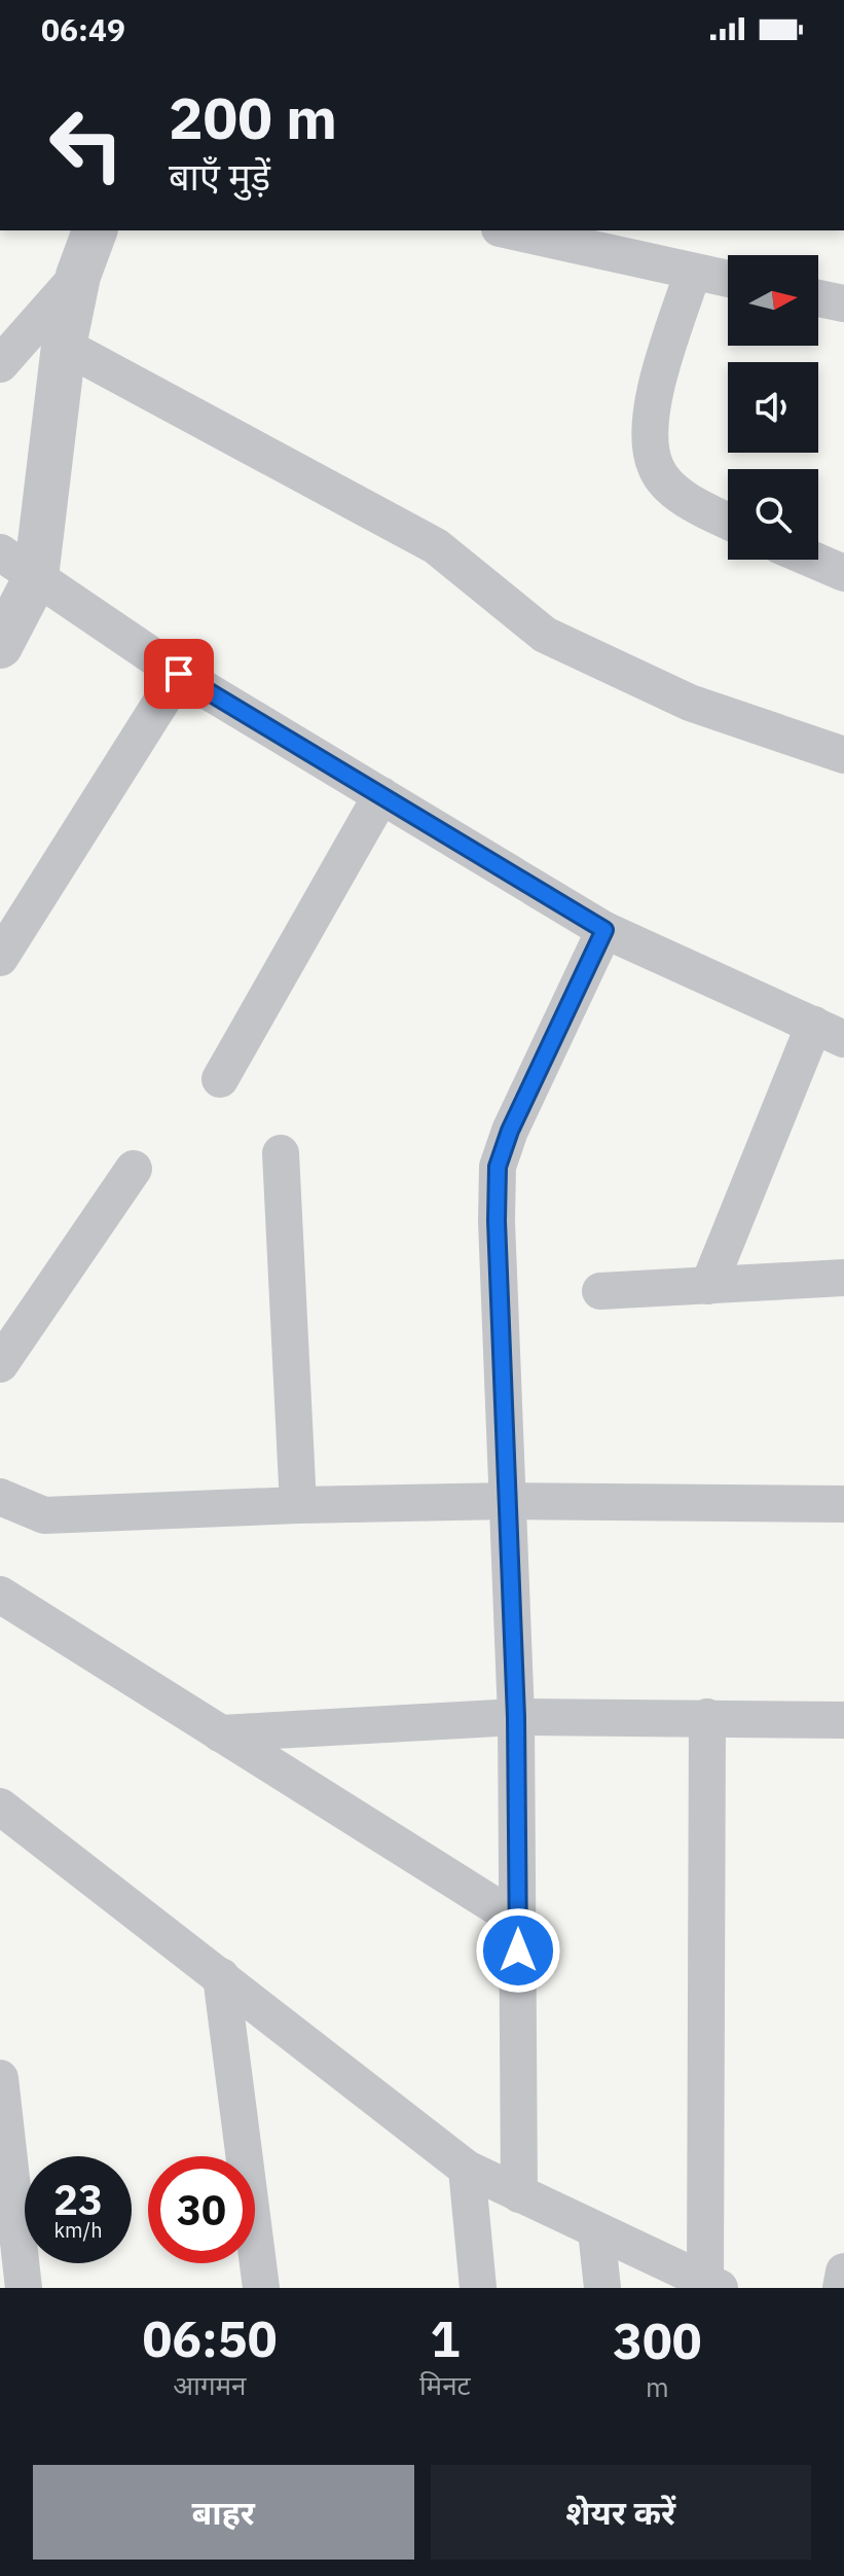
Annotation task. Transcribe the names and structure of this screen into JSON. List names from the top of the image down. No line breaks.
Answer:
{"north":"right","page":{"status":"06:49","turn":["200 m","बाएँ मुड़ें"],"speed":"23 km/h","limit":"30","eta":["06:50","आगमन","1","मिनट","300","m"],"buttons":["बाहर","शेयर करें"]}}
